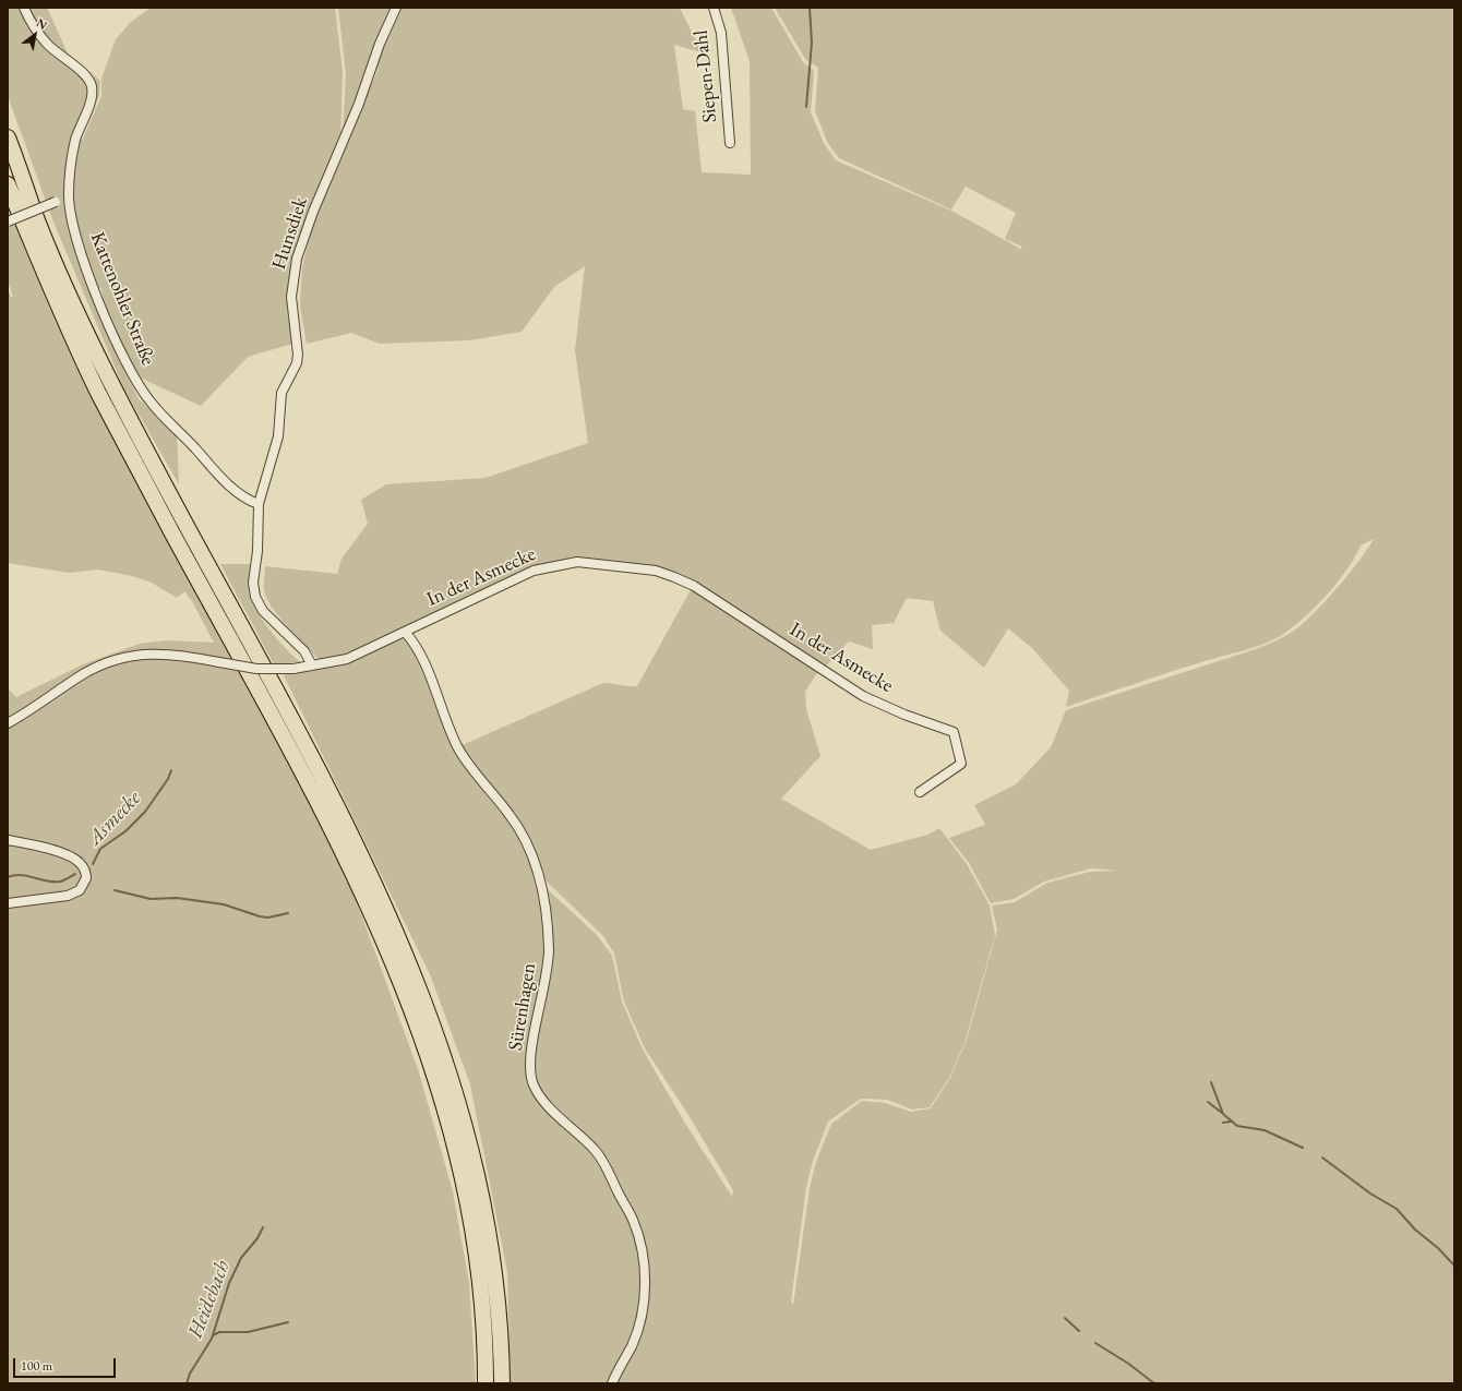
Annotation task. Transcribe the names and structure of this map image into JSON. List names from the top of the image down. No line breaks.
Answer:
{"streets":{"street":["Siepen-Dahl","Hunsdiek","Kattenohler Straße","In der Asmecke","Sürenhagen"]},"crossings":[["Hunsdiek","Kattenohler Straße"],["In der Asmecke","Sürenhagen"]],"water":["Asmecke","Heidebach"],"scale_bar":"100 m","north":"top right"}
